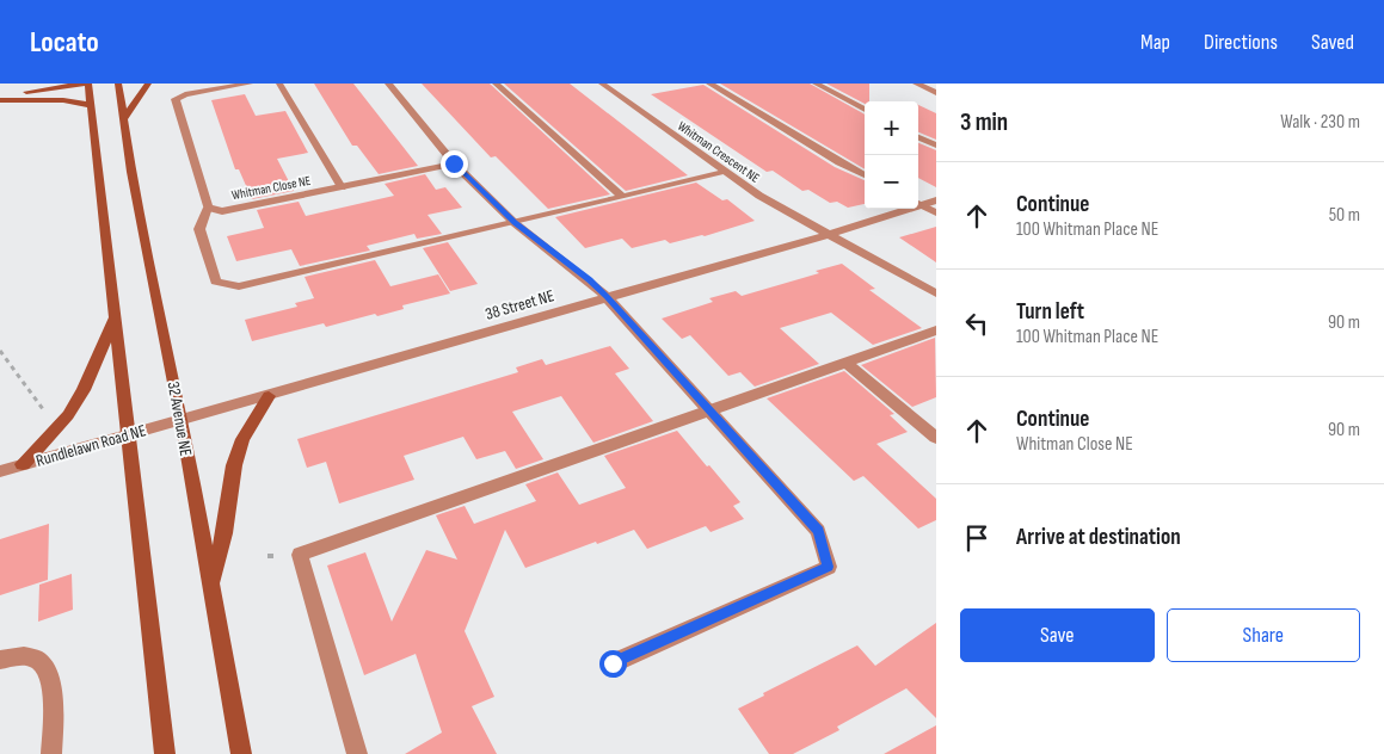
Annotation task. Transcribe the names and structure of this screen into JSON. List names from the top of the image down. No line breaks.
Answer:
{"streets":{"main road":["32 Avenue NE"],"street":["Whitman Crescent NE","Whitman Close NE","38 Street NE","Rundlelawn Road NE"]},"crossings":[["Whitman Crescent NE","38 Street NE"],["38 Street NE","32 Avenue NE"],["38 Street NE","Rundlelawn Road NE"],["32 Avenue NE","Rundlelawn Road NE"]],"page":{"header":"Locato","nav":["Map","Directions","Saved"],"heading":["3 min","Walk · 230 m"],"map_buttons":["+","−"],"list":[["Continue","100 Whitman Place NE","50 m"],["Turn left","100 Whitman Place NE","90 m"],["Continue","Whitman Close NE","90 m"],"Arrive at destination"],"buttons":["Save","Share"]}}
